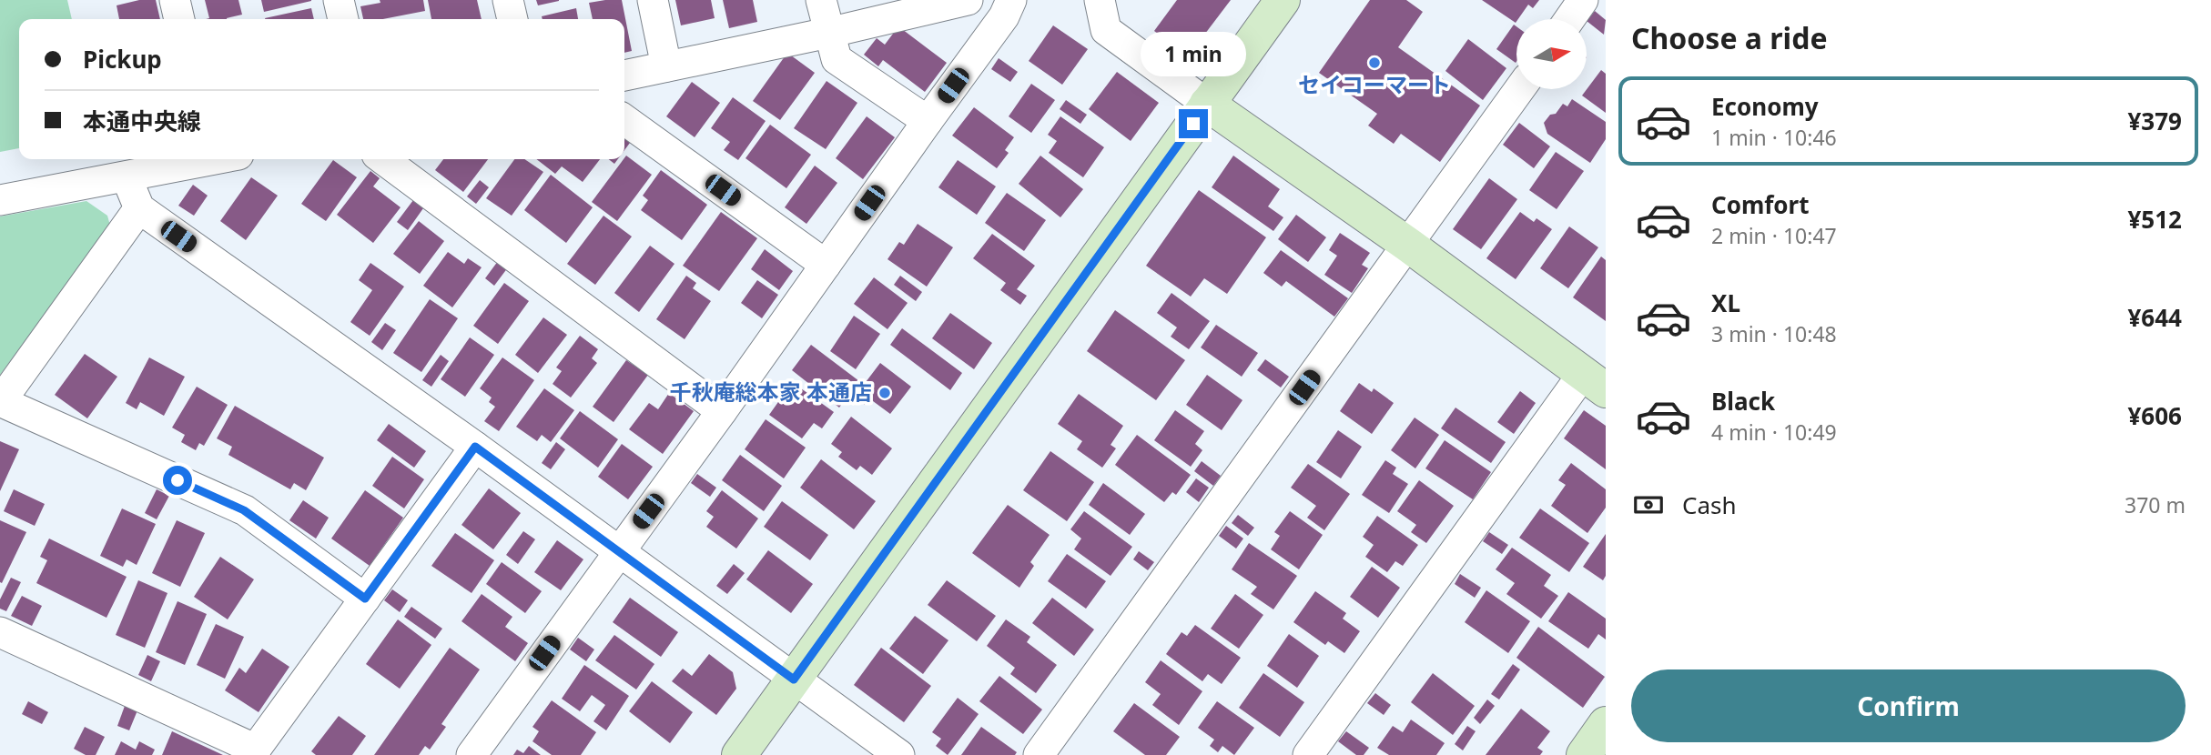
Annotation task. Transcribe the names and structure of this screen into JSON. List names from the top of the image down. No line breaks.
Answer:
{"places":["セイコーマート","千秋庵総本家 本通店"],"north":"right","page":{"heading":"Choose a ride","banner":["Pickup","本通中央線"],"bubble":"1 min","list":[{"name":"Economy","note":"1 min · 10:46","value":"¥379"},{"name":"Comfort","note":"2 min · 10:47","value":"¥512"},{"name":"XL","note":"3 min · 10:48","value":"¥644"},{"name":"Black","note":"4 min · 10:49","value":"¥606"}],"pay":["Cash","370 m"],"buttons":"Confirm"}}
